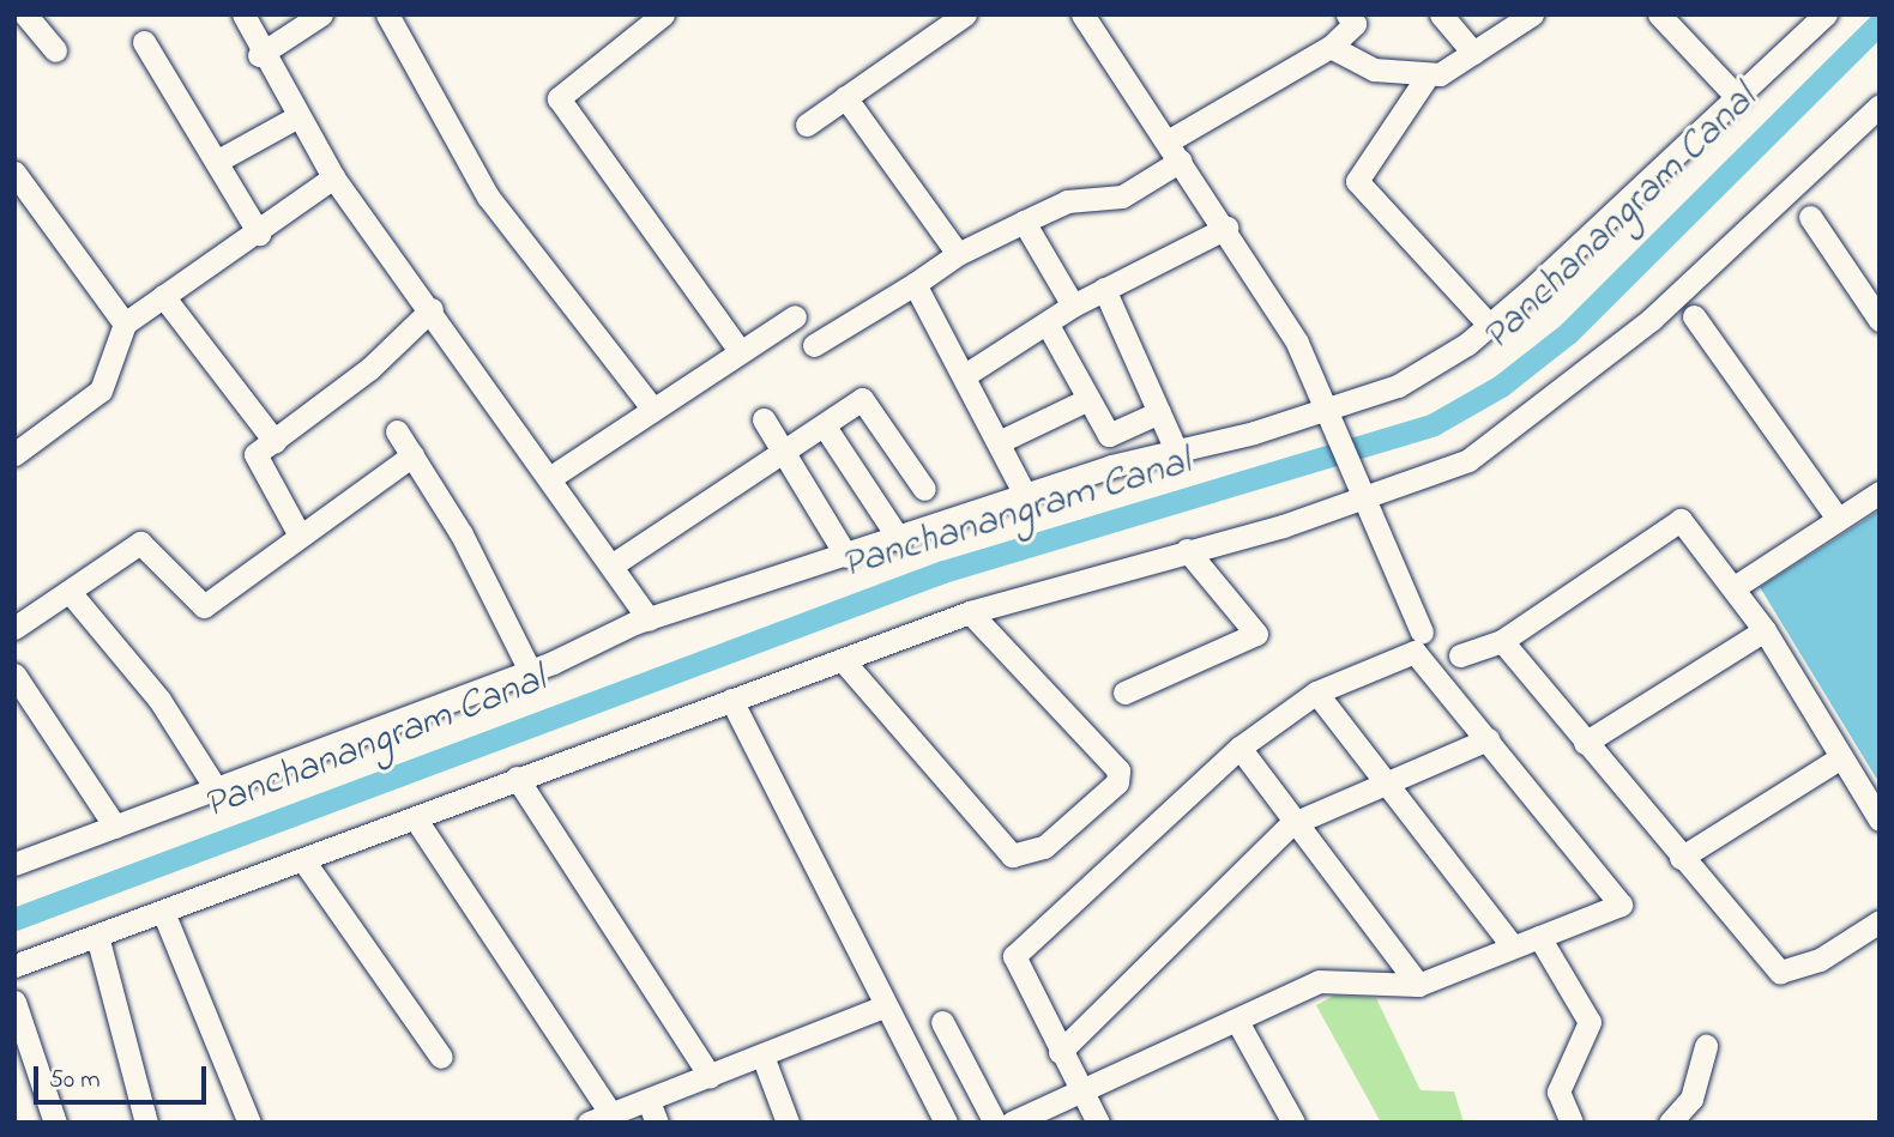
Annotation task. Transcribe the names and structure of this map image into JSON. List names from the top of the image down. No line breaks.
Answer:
{"water":["Panchanangram Canal"],"scale_bar":"50 m"}
